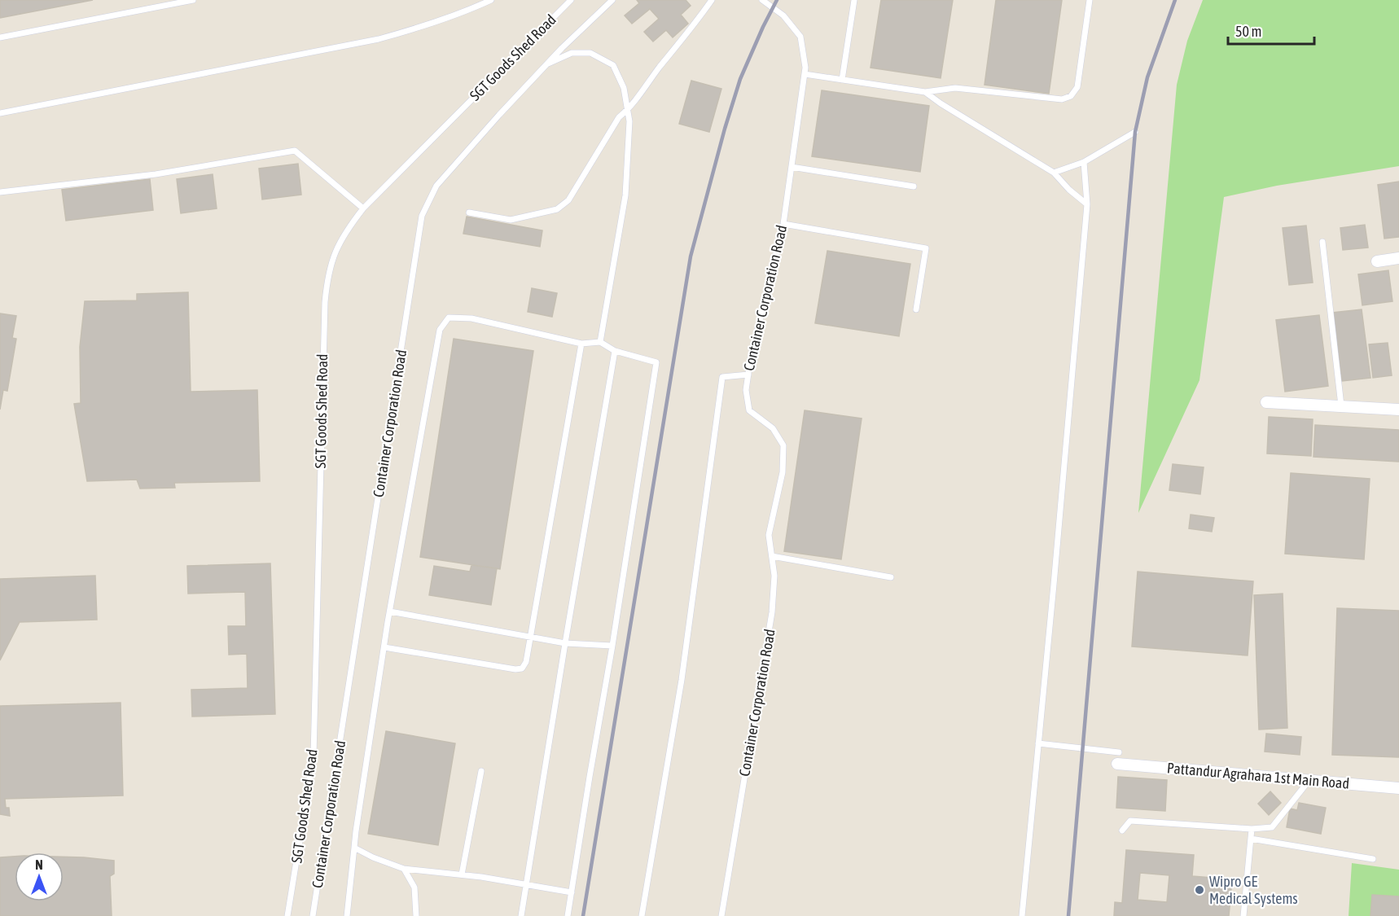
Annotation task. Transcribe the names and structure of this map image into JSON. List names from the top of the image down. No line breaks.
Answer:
{"streets":{"street":["Pattandur Agrahara 1st Main Road"],"lane":["SGT Goods Shed Road","Container Corporation Road"]},"places":["Wipro GE Medical Systems"],"scale_bar":"50 m","north":"top"}
